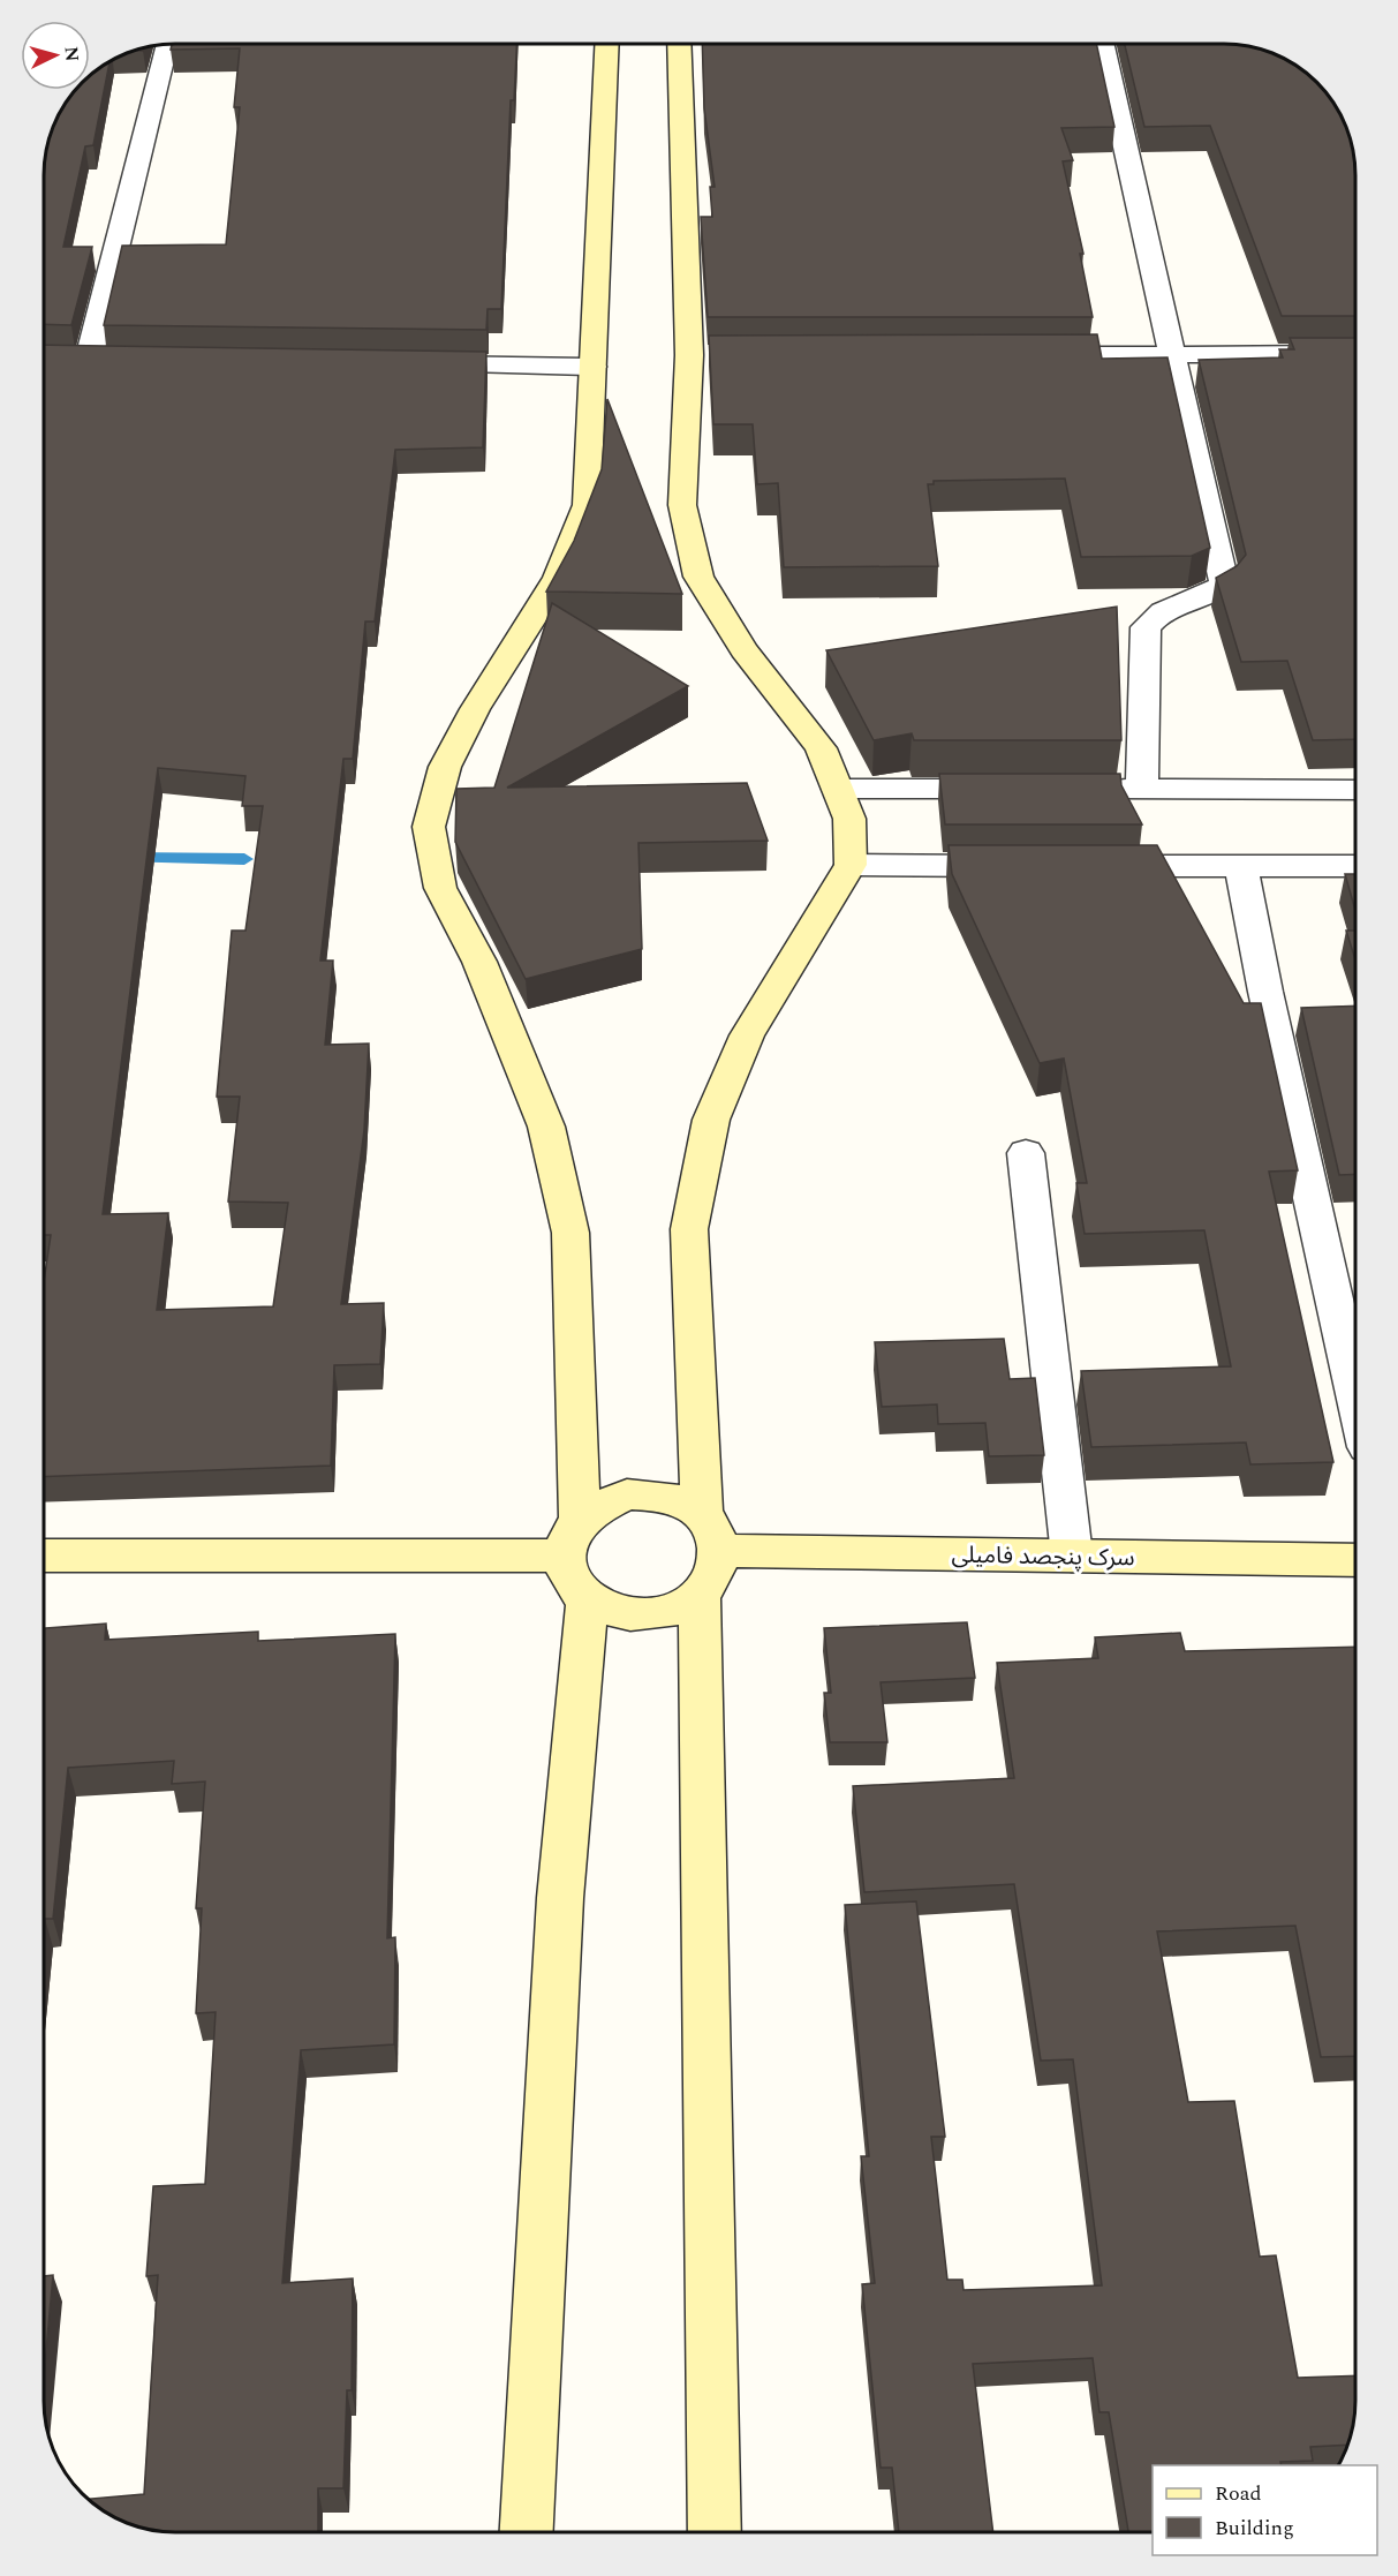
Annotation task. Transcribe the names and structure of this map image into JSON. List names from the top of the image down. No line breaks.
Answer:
{"streets":{"main road":["سرک پنجصد فامیلی"]},"legend":["Road","Building"],"north":"right"}
